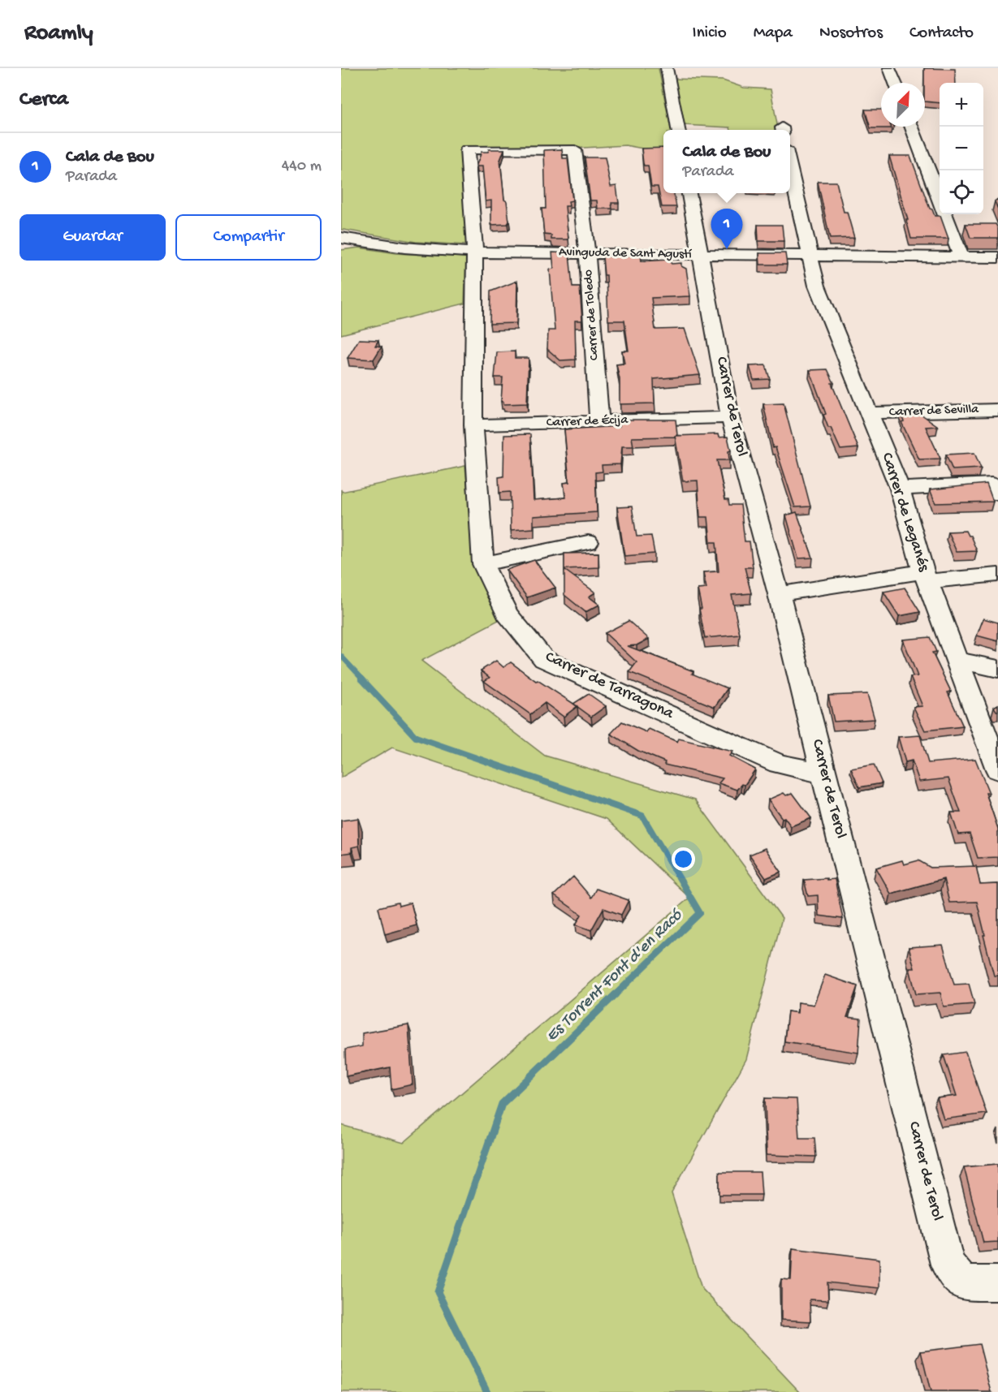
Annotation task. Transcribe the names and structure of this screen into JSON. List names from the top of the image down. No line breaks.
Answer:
{"streets":{"street":["Avinguda de Sant Agustí","Carrer de Toledo","Carrer de Terol","Carrer de Sevilla","Carrer de Écija","Carrer de Leganés","Carrer de Tarragona"]},"crossings":[["Avinguda de Sant Agustí","Carrer de Toledo"],["Avinguda de Sant Agustí","Carrer de Terol"],["Avinguda de Sant Agustí","Carrer de Leganés"],["Avinguda de Sant Agustí","Carrer de Tarragona"],["Carrer de Toledo","Carrer de Écija"],["Carrer de Toledo","Carrer de Tarragona"],["Carrer de Terol","Carrer de Écija"],["Carrer de Terol","Carrer de Tarragona"],["Carrer de Sevilla","Carrer de Leganés"],["Carrer de Écija","Carrer de Tarragona"]],"water":["Es Torrent Font d'en Racó"],"north":"top right","page":{"header":"Roamly","nav":["Inicio","Mapa","Nosotros","Contacto"],"heading":"Cerca","map_buttons":["+","−"],"popup":["Cala de Bou","Parada"],"list":[{"mark":"1","name":"Cala de Bou","note":"Parada","value":"440 m"}],"buttons":["Guardar","Compartir"],"pins":"1"}}
